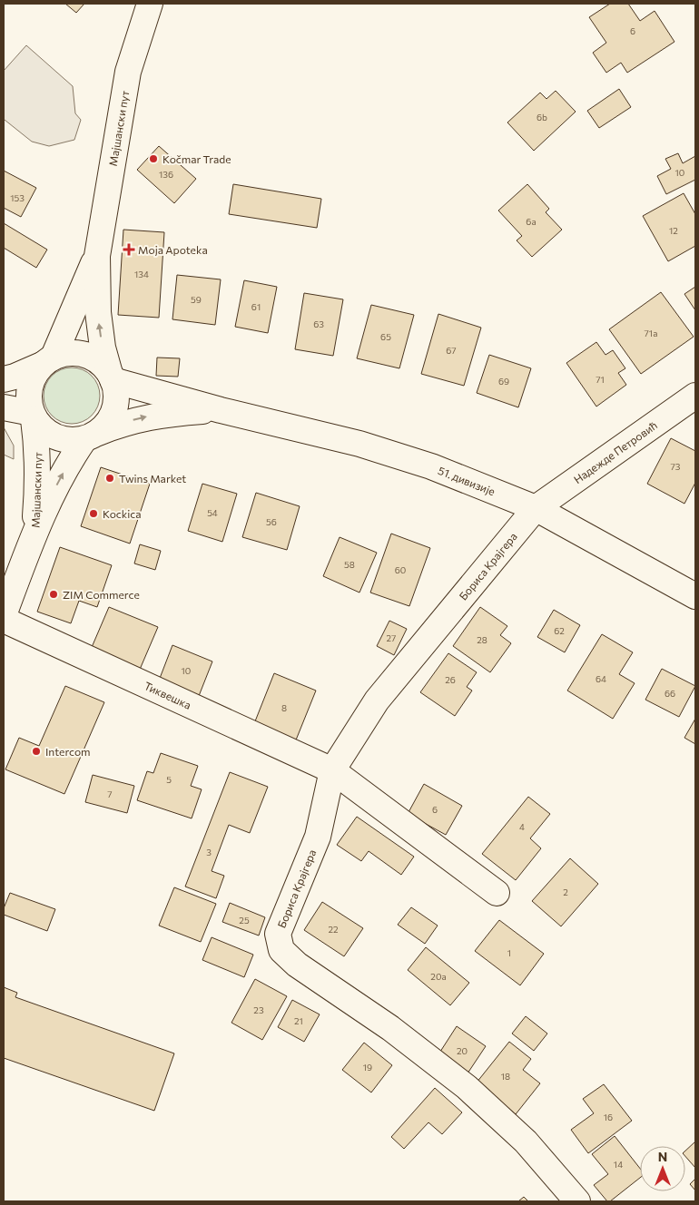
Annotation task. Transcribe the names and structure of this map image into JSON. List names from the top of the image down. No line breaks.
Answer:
{"streets":{"street":["Мајшански пут","Надежде Петровић","51. дивизије","Бориса Крајгера","Тиквешка"]},"crossings":[["Мајшански пут","51. дивизије"],["Надежде Петровић","51. дивизије"],["Надежде Петровић","Бориса Крајгера"],["51. дивизије","Бориса Крајгера"],["Бориса Крајгера","Тиквешка"]],"places":{"other":["Kočmar Trade","Twins Market","Kockica","ZIM Commerce","Intercom"],"health":["Moja Apoteka"]},"house_numbers":["6","6b","10","136","153","6a","12","134","59","61","63","71a","65","67","71","69","73","54","56","58","60","62","27","28","10","64","26","66","8","5","7","6","4","3","2","25","22","1","20a","23","21","20","19","18","16","14"],"north":"top"}
